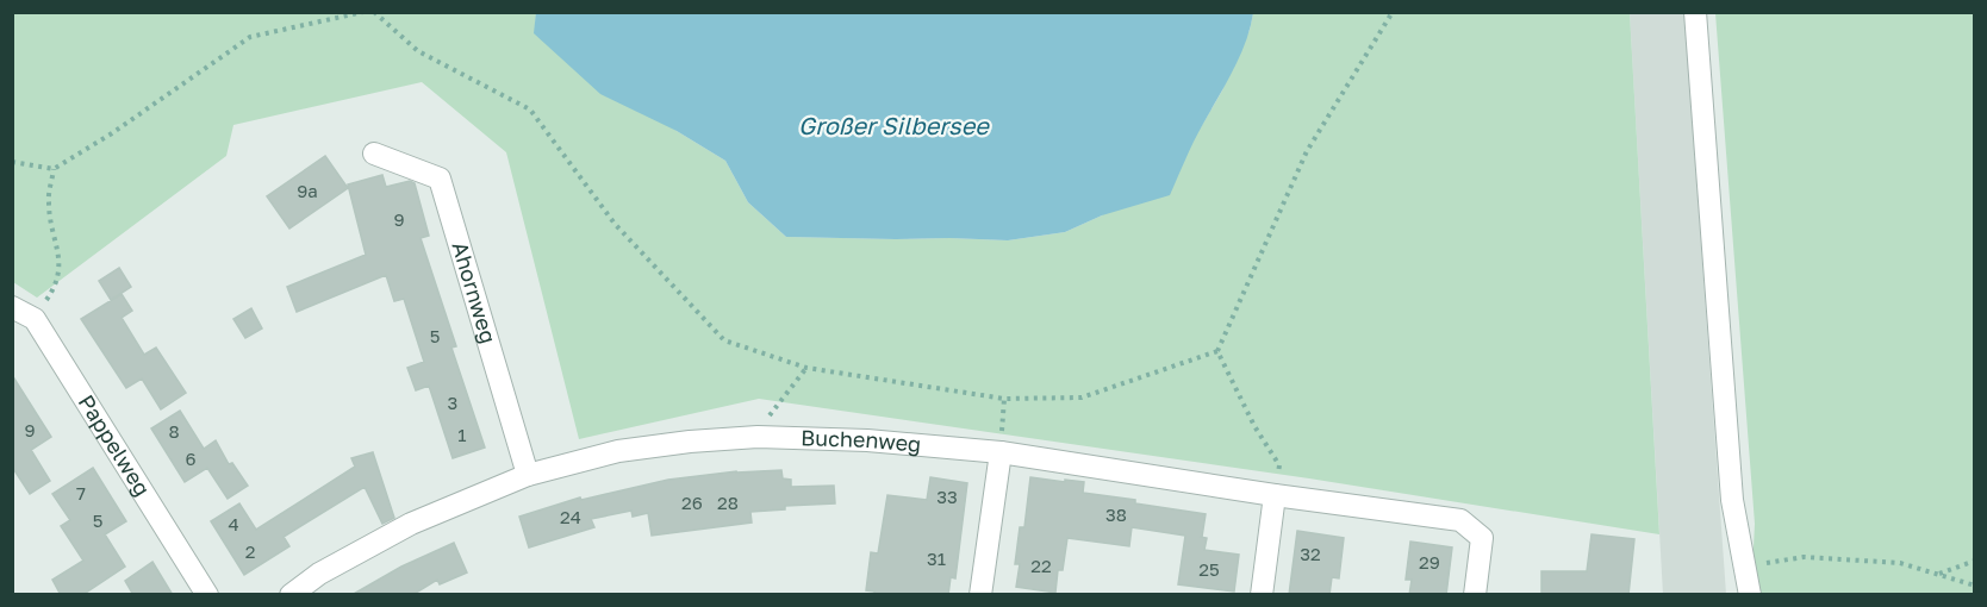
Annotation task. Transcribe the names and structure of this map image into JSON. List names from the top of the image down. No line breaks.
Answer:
{"streets":{"street":["Ahornweg","Buchenweg","Pappelweg"]},"crossings":[["Ahornweg","Buchenweg"]],"water":["Großer Silbersee"],"house_numbers":["9a","9","5","3","9","8","1","6","7","33","26","28","38","24","5","4","2","32","31","29","22","25"]}
